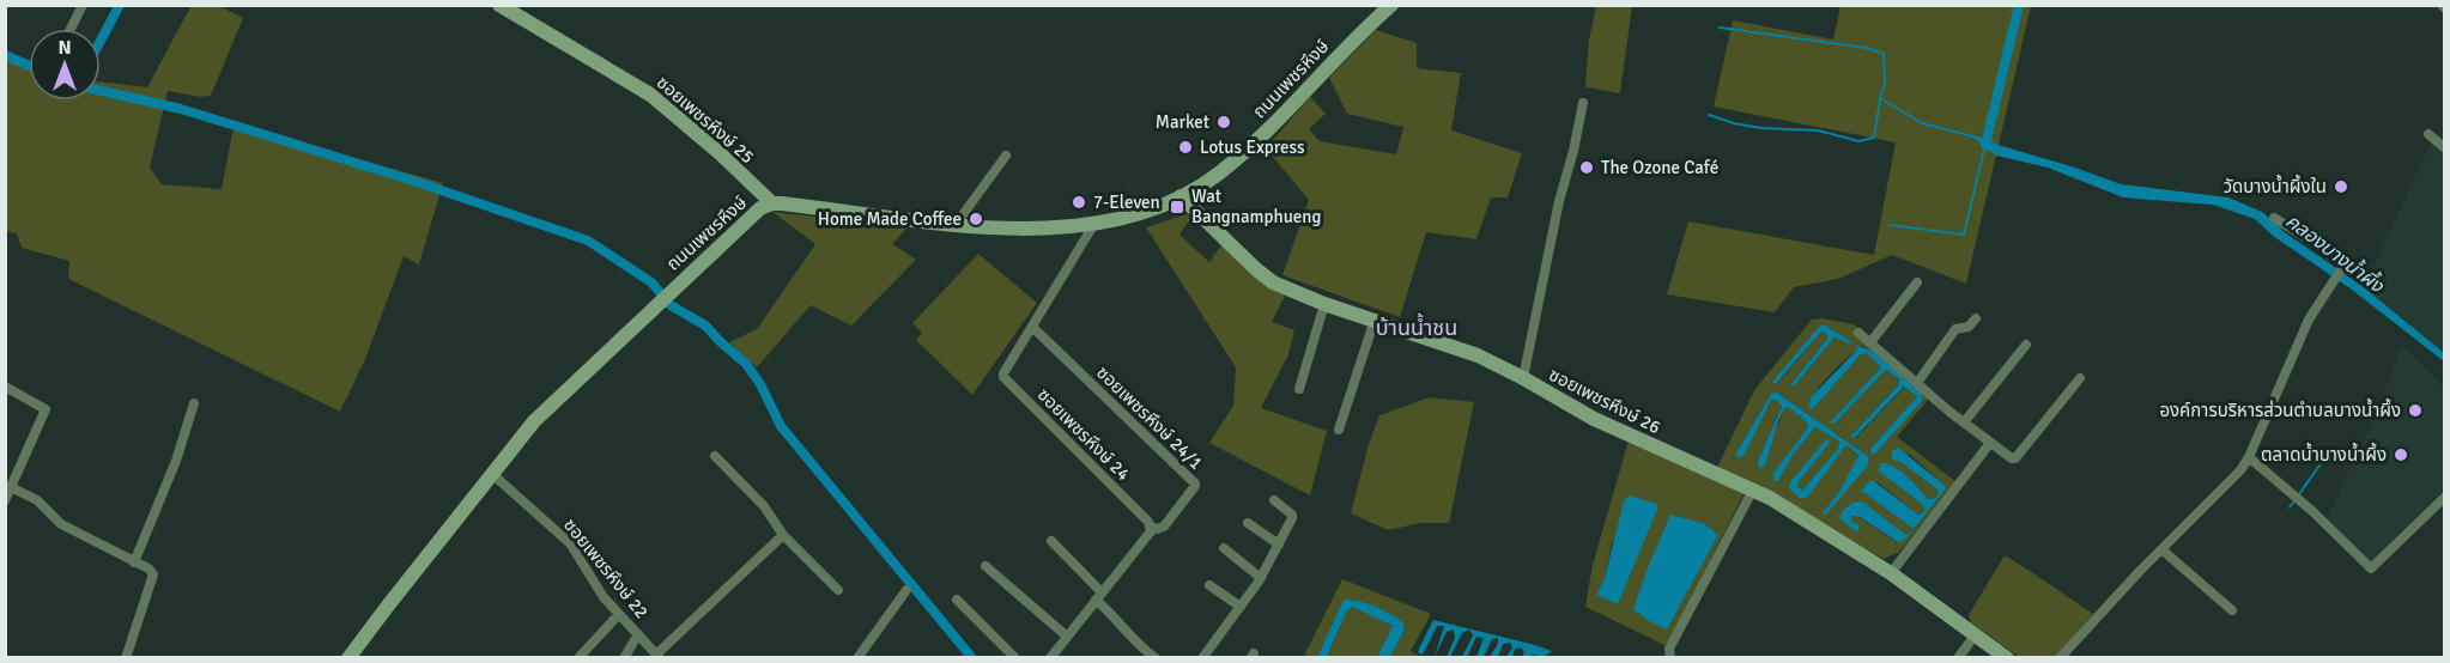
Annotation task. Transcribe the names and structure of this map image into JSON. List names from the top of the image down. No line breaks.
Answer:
{"streets":{"main road":["ถนนเพชรหึงษ์","ซอยเพชรหึงษ์ 25","ซอยเพชรหึงษ์ 26"],"street":["ซอยเพชรหึงษ์ 24/1","ซอยเพชรหึงษ์ 24","ซอยเพชรหึงษ์ 22"]},"crossings":[["ถนนเพชรหึงษ์","ซอยเพชรหึงษ์ 25"],["ถนนเพชรหึงษ์","ซอยเพชรหึงษ์ 26"],["ถนนเพชรหึงษ์","ซอยเพชรหึงษ์ 24"],["ถนนเพชรหึงษ์","ซอยเพชรหึงษ์ 22"],["ซอยเพชรหึงษ์ 24/1","ซอยเพชรหึงษ์ 24"]],"districts":["บ้านน้ำชน"],"water":["คลองบางน้ำผึ้ง"],"places":{"other":["Market","Lotus Express","The Ozone Café","วัดบางน้ำผึ้งใน","7-Eleven","Home Made Coffee","องค์การบริหารส่วนตำบลบางน้ำผึ้ง","ตลาดน้ำบางน้ำผึ้ง"],"transit":["Wat Bangnamphueng"]},"north":"top"}
